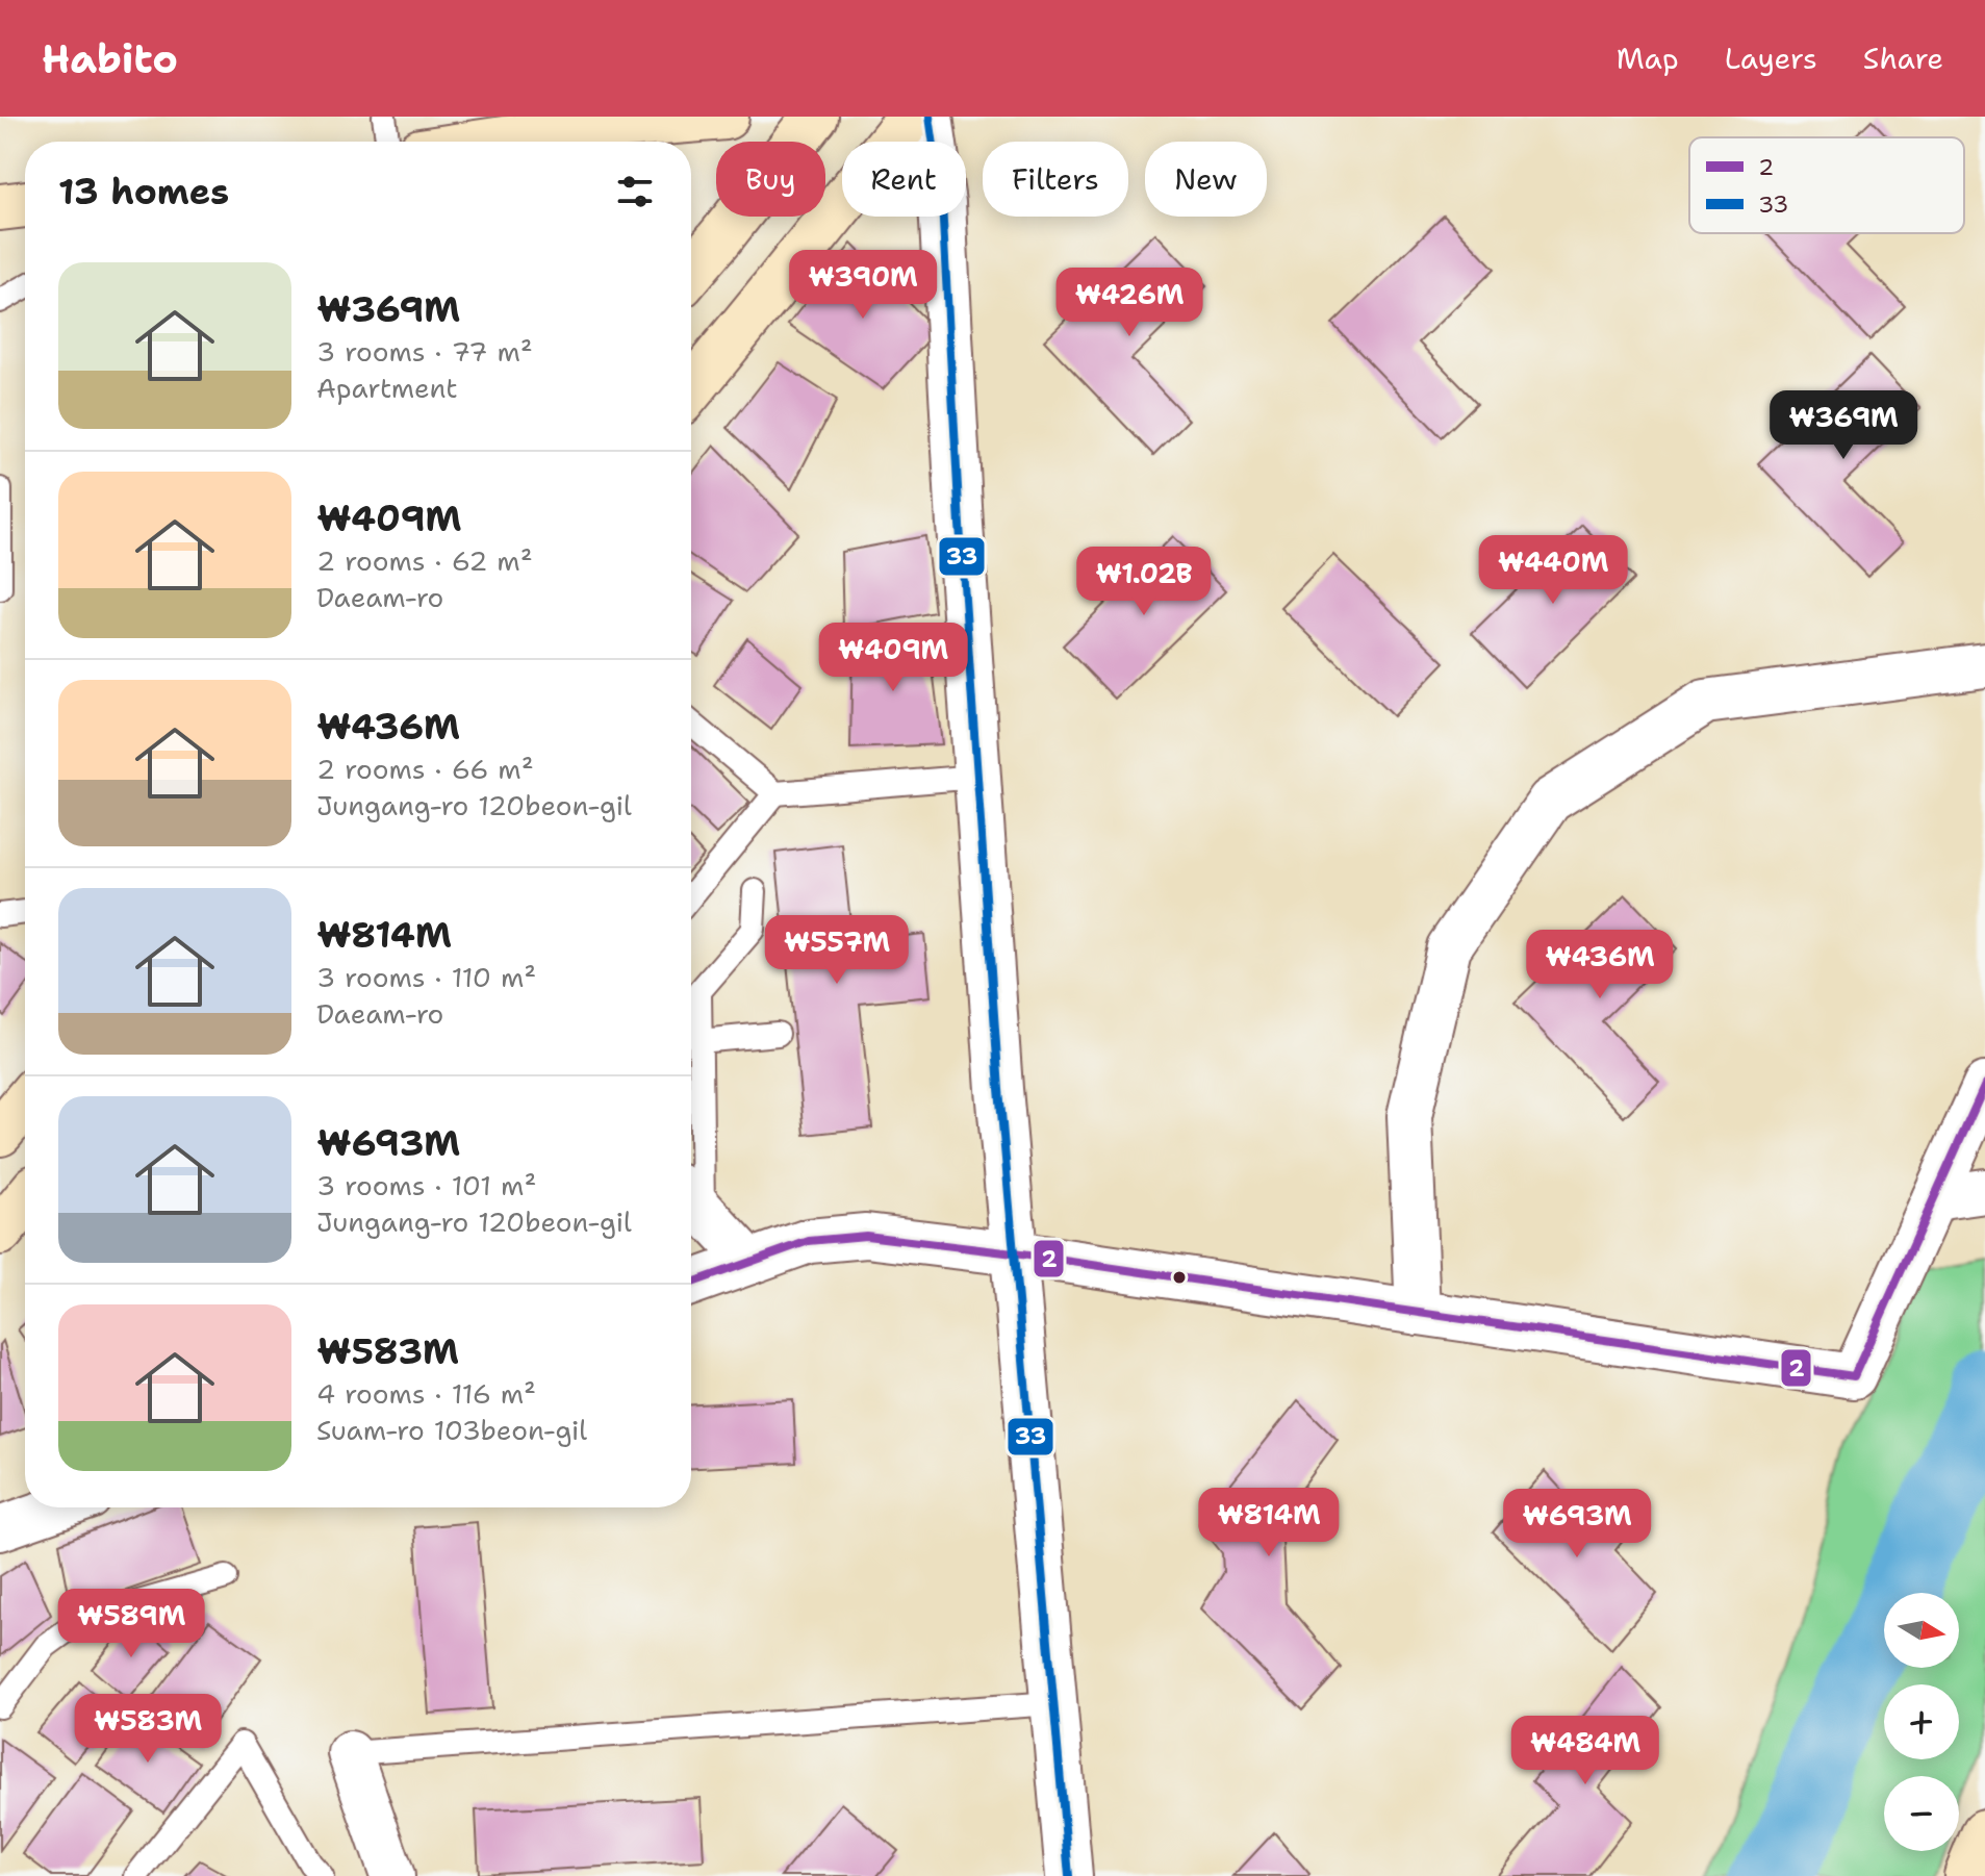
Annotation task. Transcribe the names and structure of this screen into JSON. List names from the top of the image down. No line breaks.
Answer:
{"lines":["transit line 33","transit line 2"],"legend":["2","33"],"north":"right","page":{"header":"Habito","nav":["Map","Layers","Share"],"chip":["Buy","Rent","Filters","New"],"heading":"13 homes","list":[{"name":"₩369M","note":"3 rooms · 77 m² · Apartment"},{"name":"₩409M","note":"2 rooms · 62 m² · Daeam-ro"},{"name":"₩436M","note":"2 rooms · 66 m² · Jungang-ro 120beon-gil"},{"name":"₩814M","note":"3 rooms · 110 m² · Daeam-ro"},{"name":"₩693M","note":"3 rooms · 101 m² · Jungang-ro 120beon-gil"},{"name":"₩583M","note":"4 rooms · 116 m² · Suam-ro 103beon-gil"}],"price":["₩390M","₩426M","₩369M","₩440M","₩1.02B","₩409M","₩557M","₩436M","₩814M","₩693M","₩589M","₩583M","₩484M"],"map_buttons":["+","−"]}}
